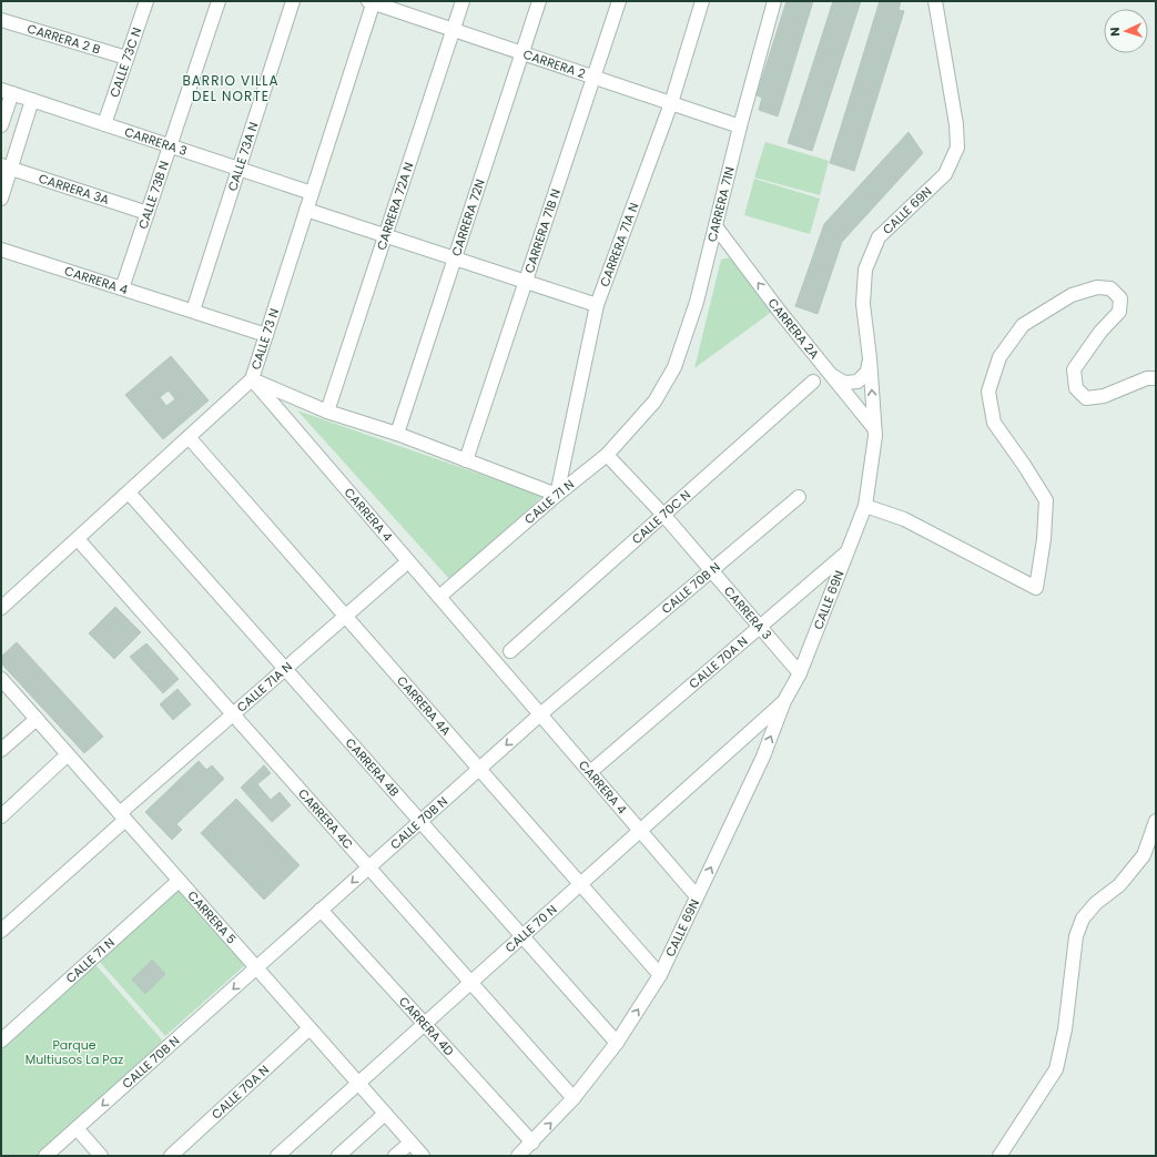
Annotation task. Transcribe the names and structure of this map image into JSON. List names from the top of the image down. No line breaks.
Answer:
{"streets":{"street":["CARRERA 2 B","CALLE 73C N","CARRERA 2","CARRERA 3","CALLE 73A N","CARRERA 3A","CALLE 73B N","CARRERA 71N","CARRERA 72A N","CALLE 69N","CARRERA 72N","CARRERA 71B N","CARRERA 71A N","CARRERA 4","CARRERA 2A","CALLE 73 N","CALLE 71 N","CALLE 70C N","CALLE 70B N","CALLE 70A N","CALLE 71A N","CARRERA 4A","CARRERA 4B","CARRERA 4C","CARRERA 5","CALLE 70 N","CARRERA 4D"]},"crossings":[["CARRERA 2 B","CALLE 73C N"],["CALLE 73C N","CARRERA 3"],["CARRERA 2","CARRERA 71N"],["CARRERA 2","CARRERA 72A N"],["CARRERA 2","CARRERA 72N"],["CARRERA 2","CARRERA 71B N"],["CARRERA 2","CARRERA 71A N"],["CARRERA 2","CALLE 73 N"],["CARRERA 3","CALLE 73A N"],["CARRERA 3","CALLE 73B N"],["CARRERA 3","CALLE 69N"],["CARRERA 3","CALLE 73 N"],["CARRERA 3","CALLE 71 N"],["CARRERA 3","CALLE 70C N"],["CARRERA 3","CALLE 70B N"],["CARRERA 3","CALLE 70A N"],["CALLE 73A N","CARRERA 4"],["CARRERA 3A","CALLE 73B N"],["CALLE 73B N","CARRERA 4"],["CARRERA 71N","CARRERA 2A"],["CARRERA 71N","CALLE 71 N"],["CALLE 69N","CARRERA 4"],["CALLE 69N","CARRERA 2A"],["CALLE 69N","CALLE 70A N"],["CALLE 69N","CARRERA 4A"],["CALLE 69N","CARRERA 4B"],["CALLE 69N","CARRERA 4C"],["CALLE 69N","CALLE 70 N"],["CALLE 69N","CARRERA 4D"],["CARRERA 71A N","CALLE 71 N"],["CARRERA 4","CALLE 73 N"],["CARRERA 4","CALLE 71 N"],["CARRERA 4","CALLE 70B N"],["CARRERA 4","CALLE 70A N"],["CARRERA 4","CALLE 71A N"],["CARRERA 4","CALLE 70 N"],["CALLE 73 N","CARRERA 4A"],["CALLE 73 N","CARRERA 4B"],["CALLE 73 N","CARRERA 4C"],["CALLE 71 N","CARRERA 5"],["CALLE 70B N","CARRERA 4A"],["CALLE 70B N","CARRERA 4B"],["CALLE 70B N","CARRERA 4C"],["CALLE 70B N","CARRERA 5"],["CALLE 70B N","CARRERA 4D"],["CALLE 70A N","CARRERA 5"],["CALLE 71A N","CARRERA 4A"],["CALLE 71A N","CARRERA 4B"],["CALLE 71A N","CARRERA 4C"],["CALLE 71A N","CARRERA 5"],["CARRERA 4A","CALLE 70 N"],["CARRERA 4B","CALLE 70 N"],["CARRERA 4C","CALLE 70 N"],["CARRERA 5","CALLE 70 N"],["CALLE 70 N","CARRERA 4D"]],"one_way":["CARRERA 2A","CALLE 70B N"],"districts":["BARRIO VILLA DEL NORTE"],"parks":["Parque Multiusos La Paz"],"north":"left"}
